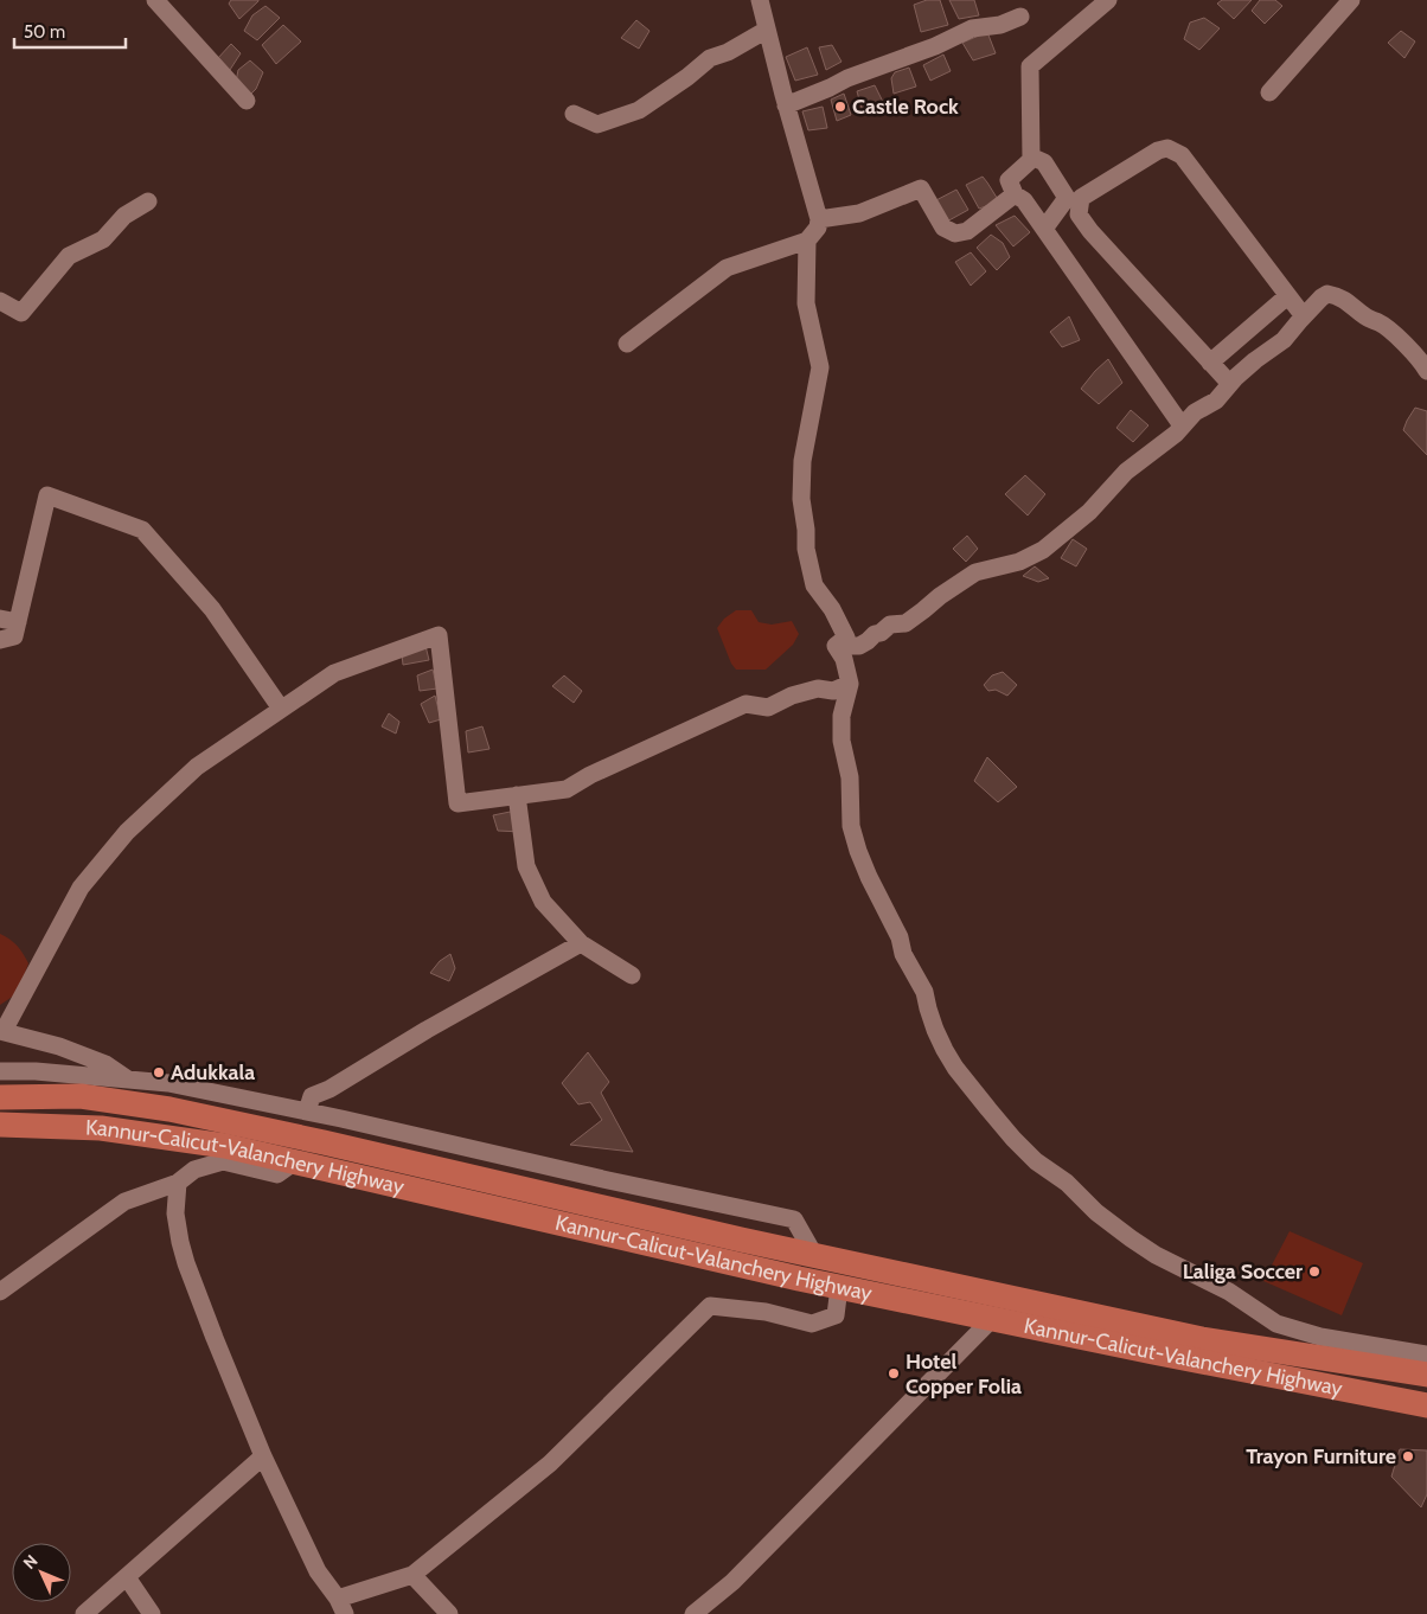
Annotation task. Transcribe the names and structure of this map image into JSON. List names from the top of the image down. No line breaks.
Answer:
{"streets":{"highway":["Kannur-Calicut-Valanchery Highway"]},"places":["Castle Rock","Adukkala","Laliga Soccer","Hotel Copper Folia","Trayon Furniture"],"scale_bar":"50 m","north":"top left"}
